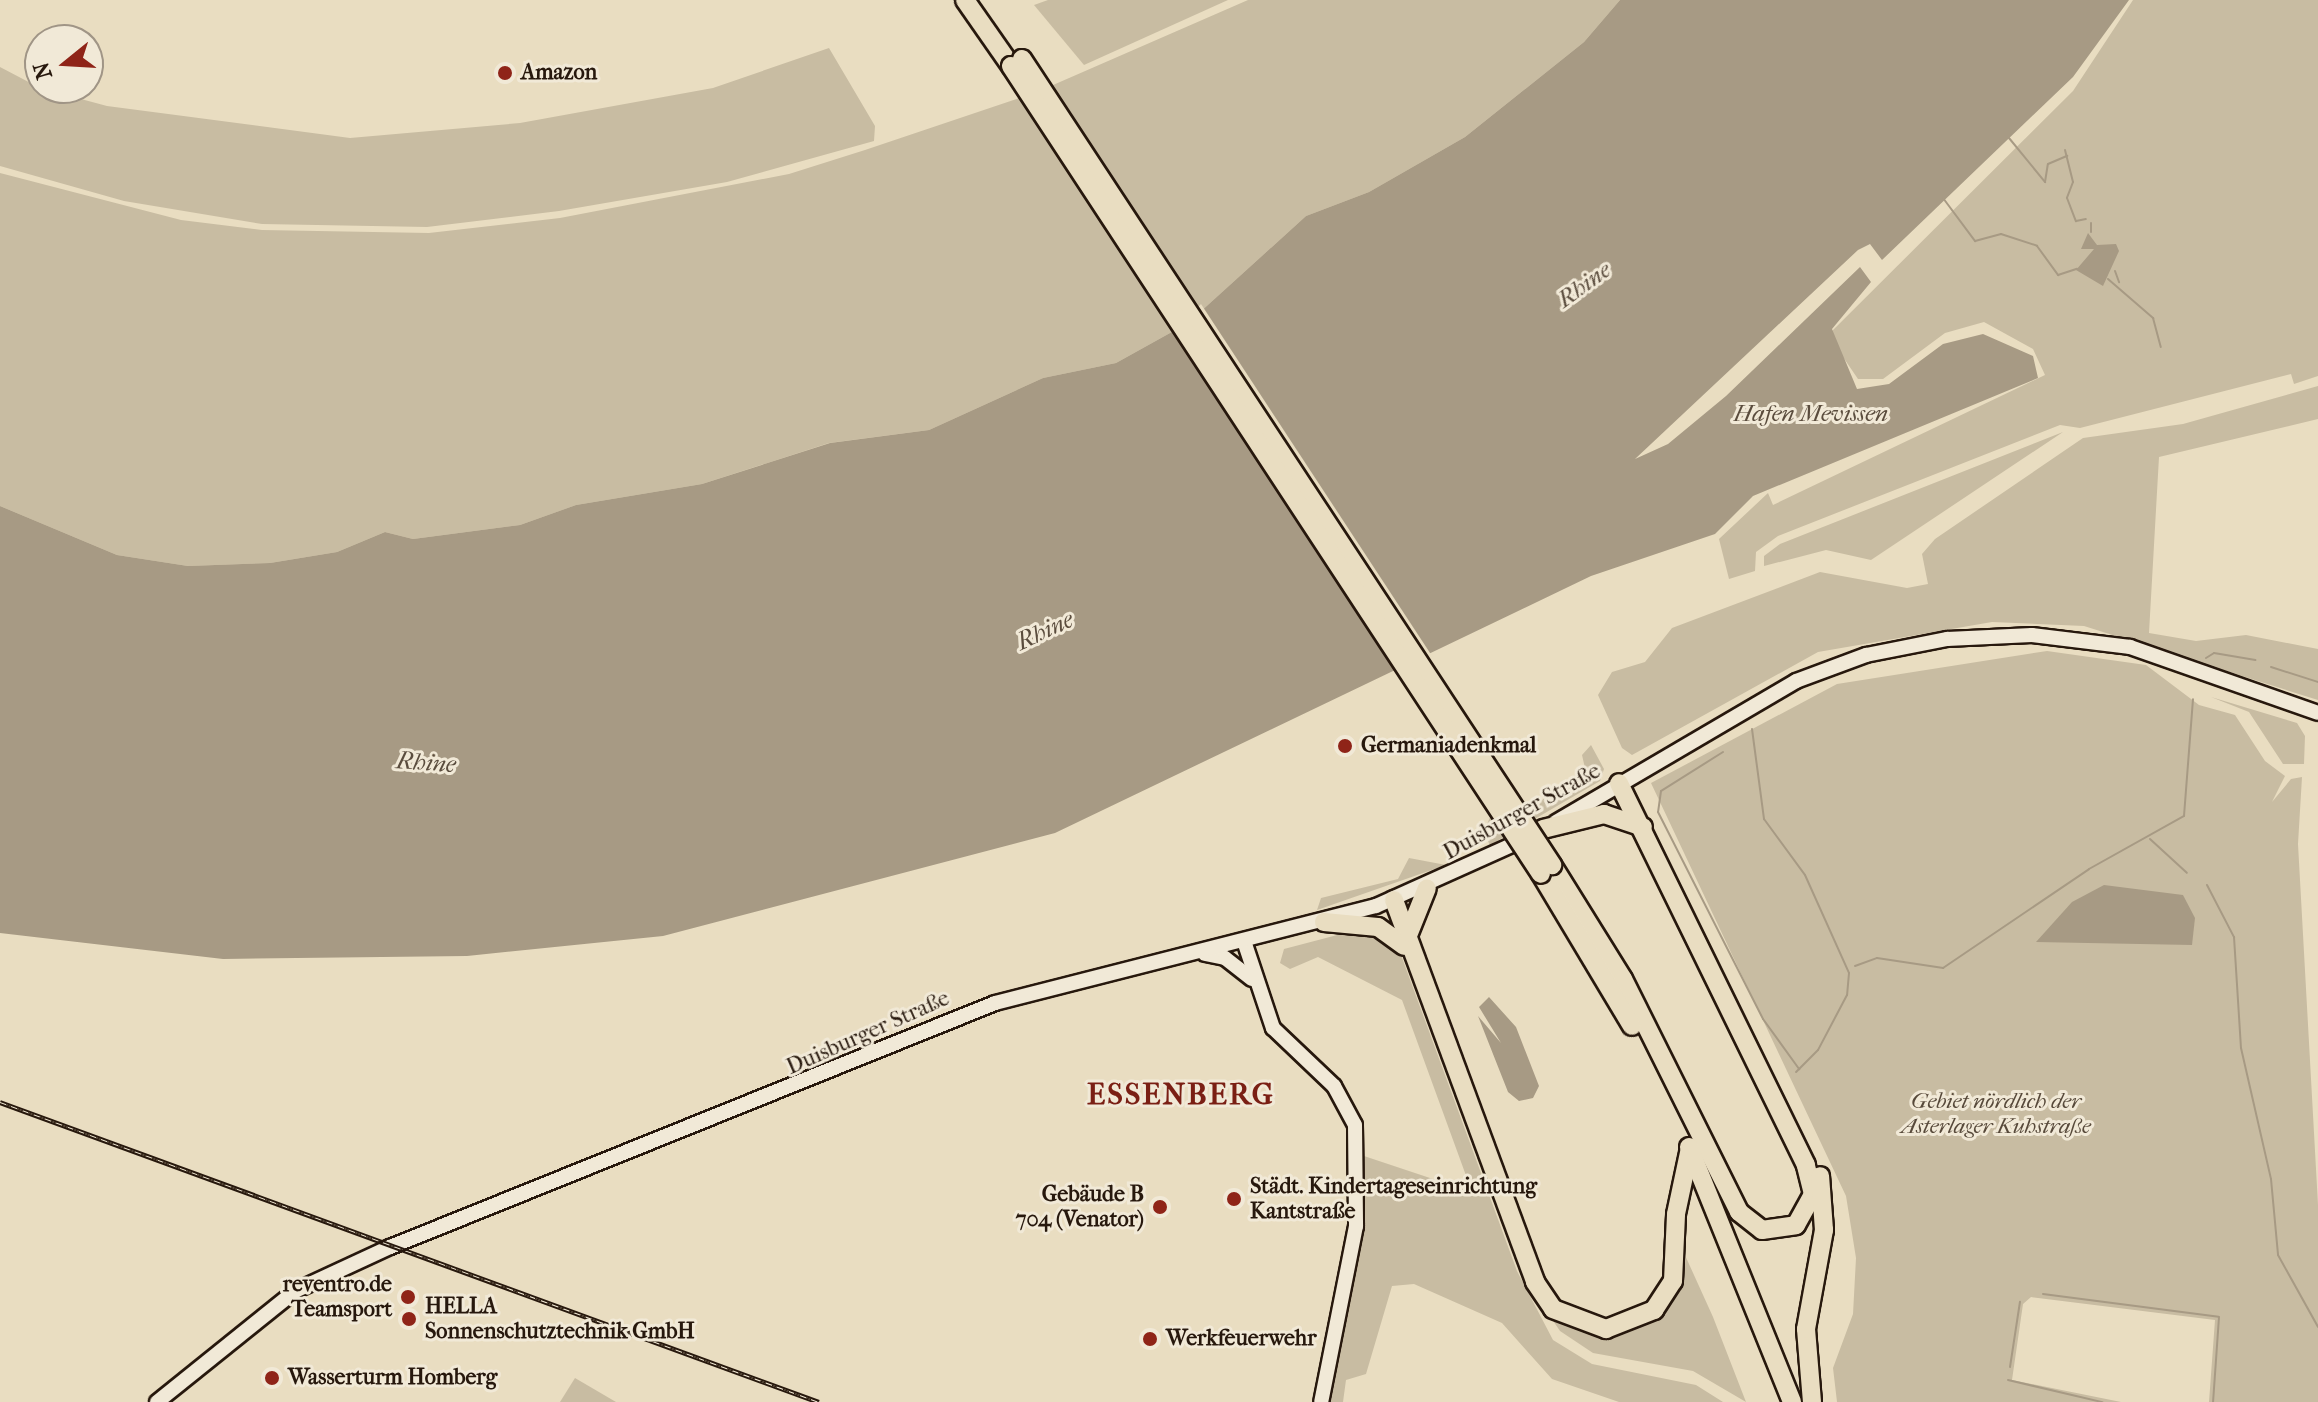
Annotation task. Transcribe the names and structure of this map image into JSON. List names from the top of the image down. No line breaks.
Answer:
{"streets":{"main road":["Duisburger Straße"]},"districts":["ESSENBERG"],"water":["Rhine","Hafen Mevissen"],"parks":["Gebiet nördlich der Asterlager Kuhstraße"],"places":["Amazon","Germaniadenkmal","Städt. Kindertageseinrichtung Kantstraße","Gebäude B 704 (Venator)","reventro.de Teamsport","HELLA Sonnenschutztechnik GmbH","Werkfeuerwehr","Wasserturm Homberg"],"north":"left"}
